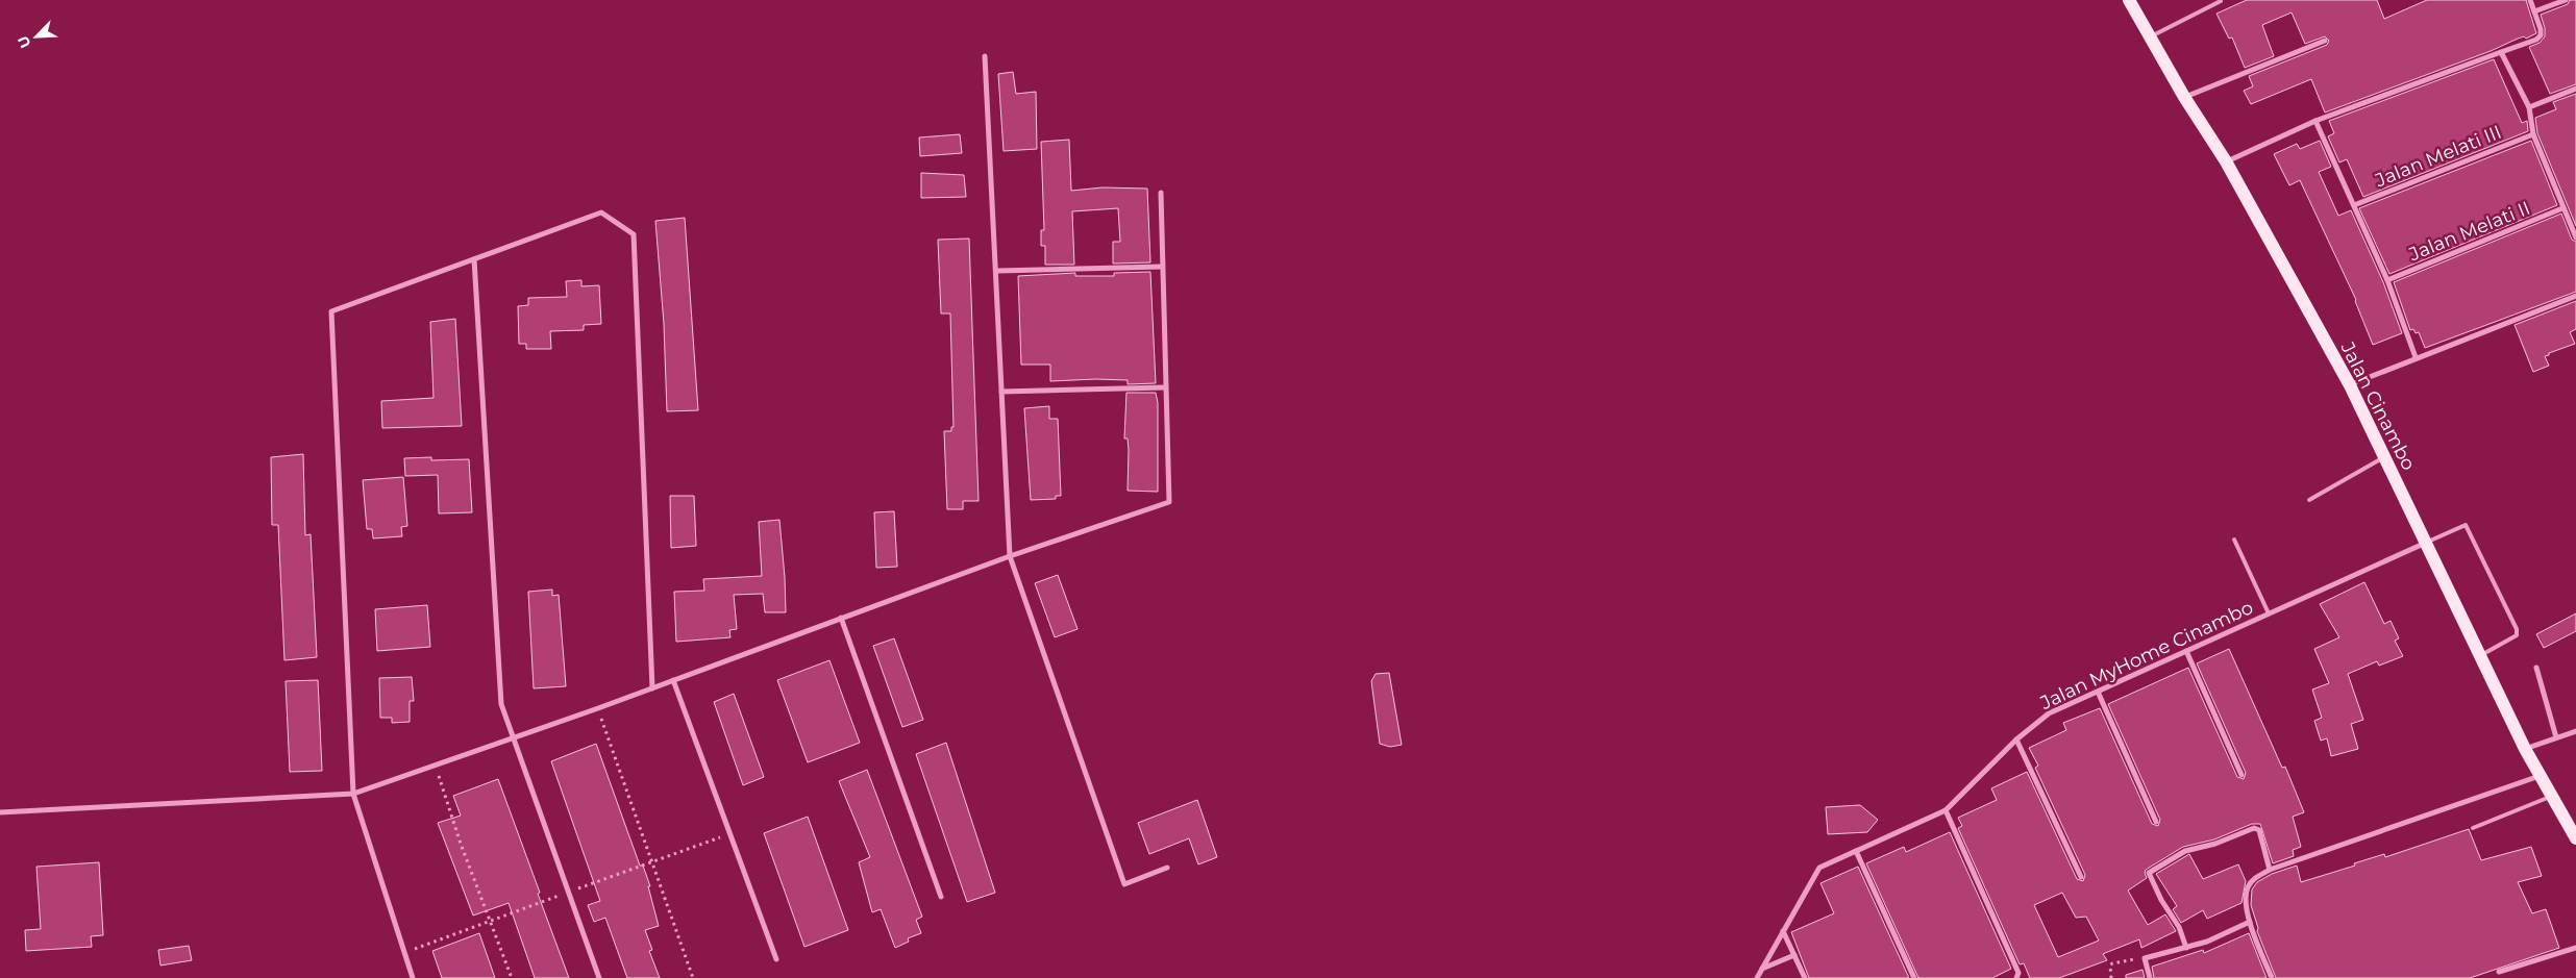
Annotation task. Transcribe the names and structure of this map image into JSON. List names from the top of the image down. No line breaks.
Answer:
{"streets":{"main road":["Jalan Cinambo"],"street":["Jalan Melati III","Jalan Melati II","Jalan MyHome Cinambo"]},"crossings":[["Jalan Cinambo","Jalan MyHome Cinambo"]],"north":"bottom left"}
